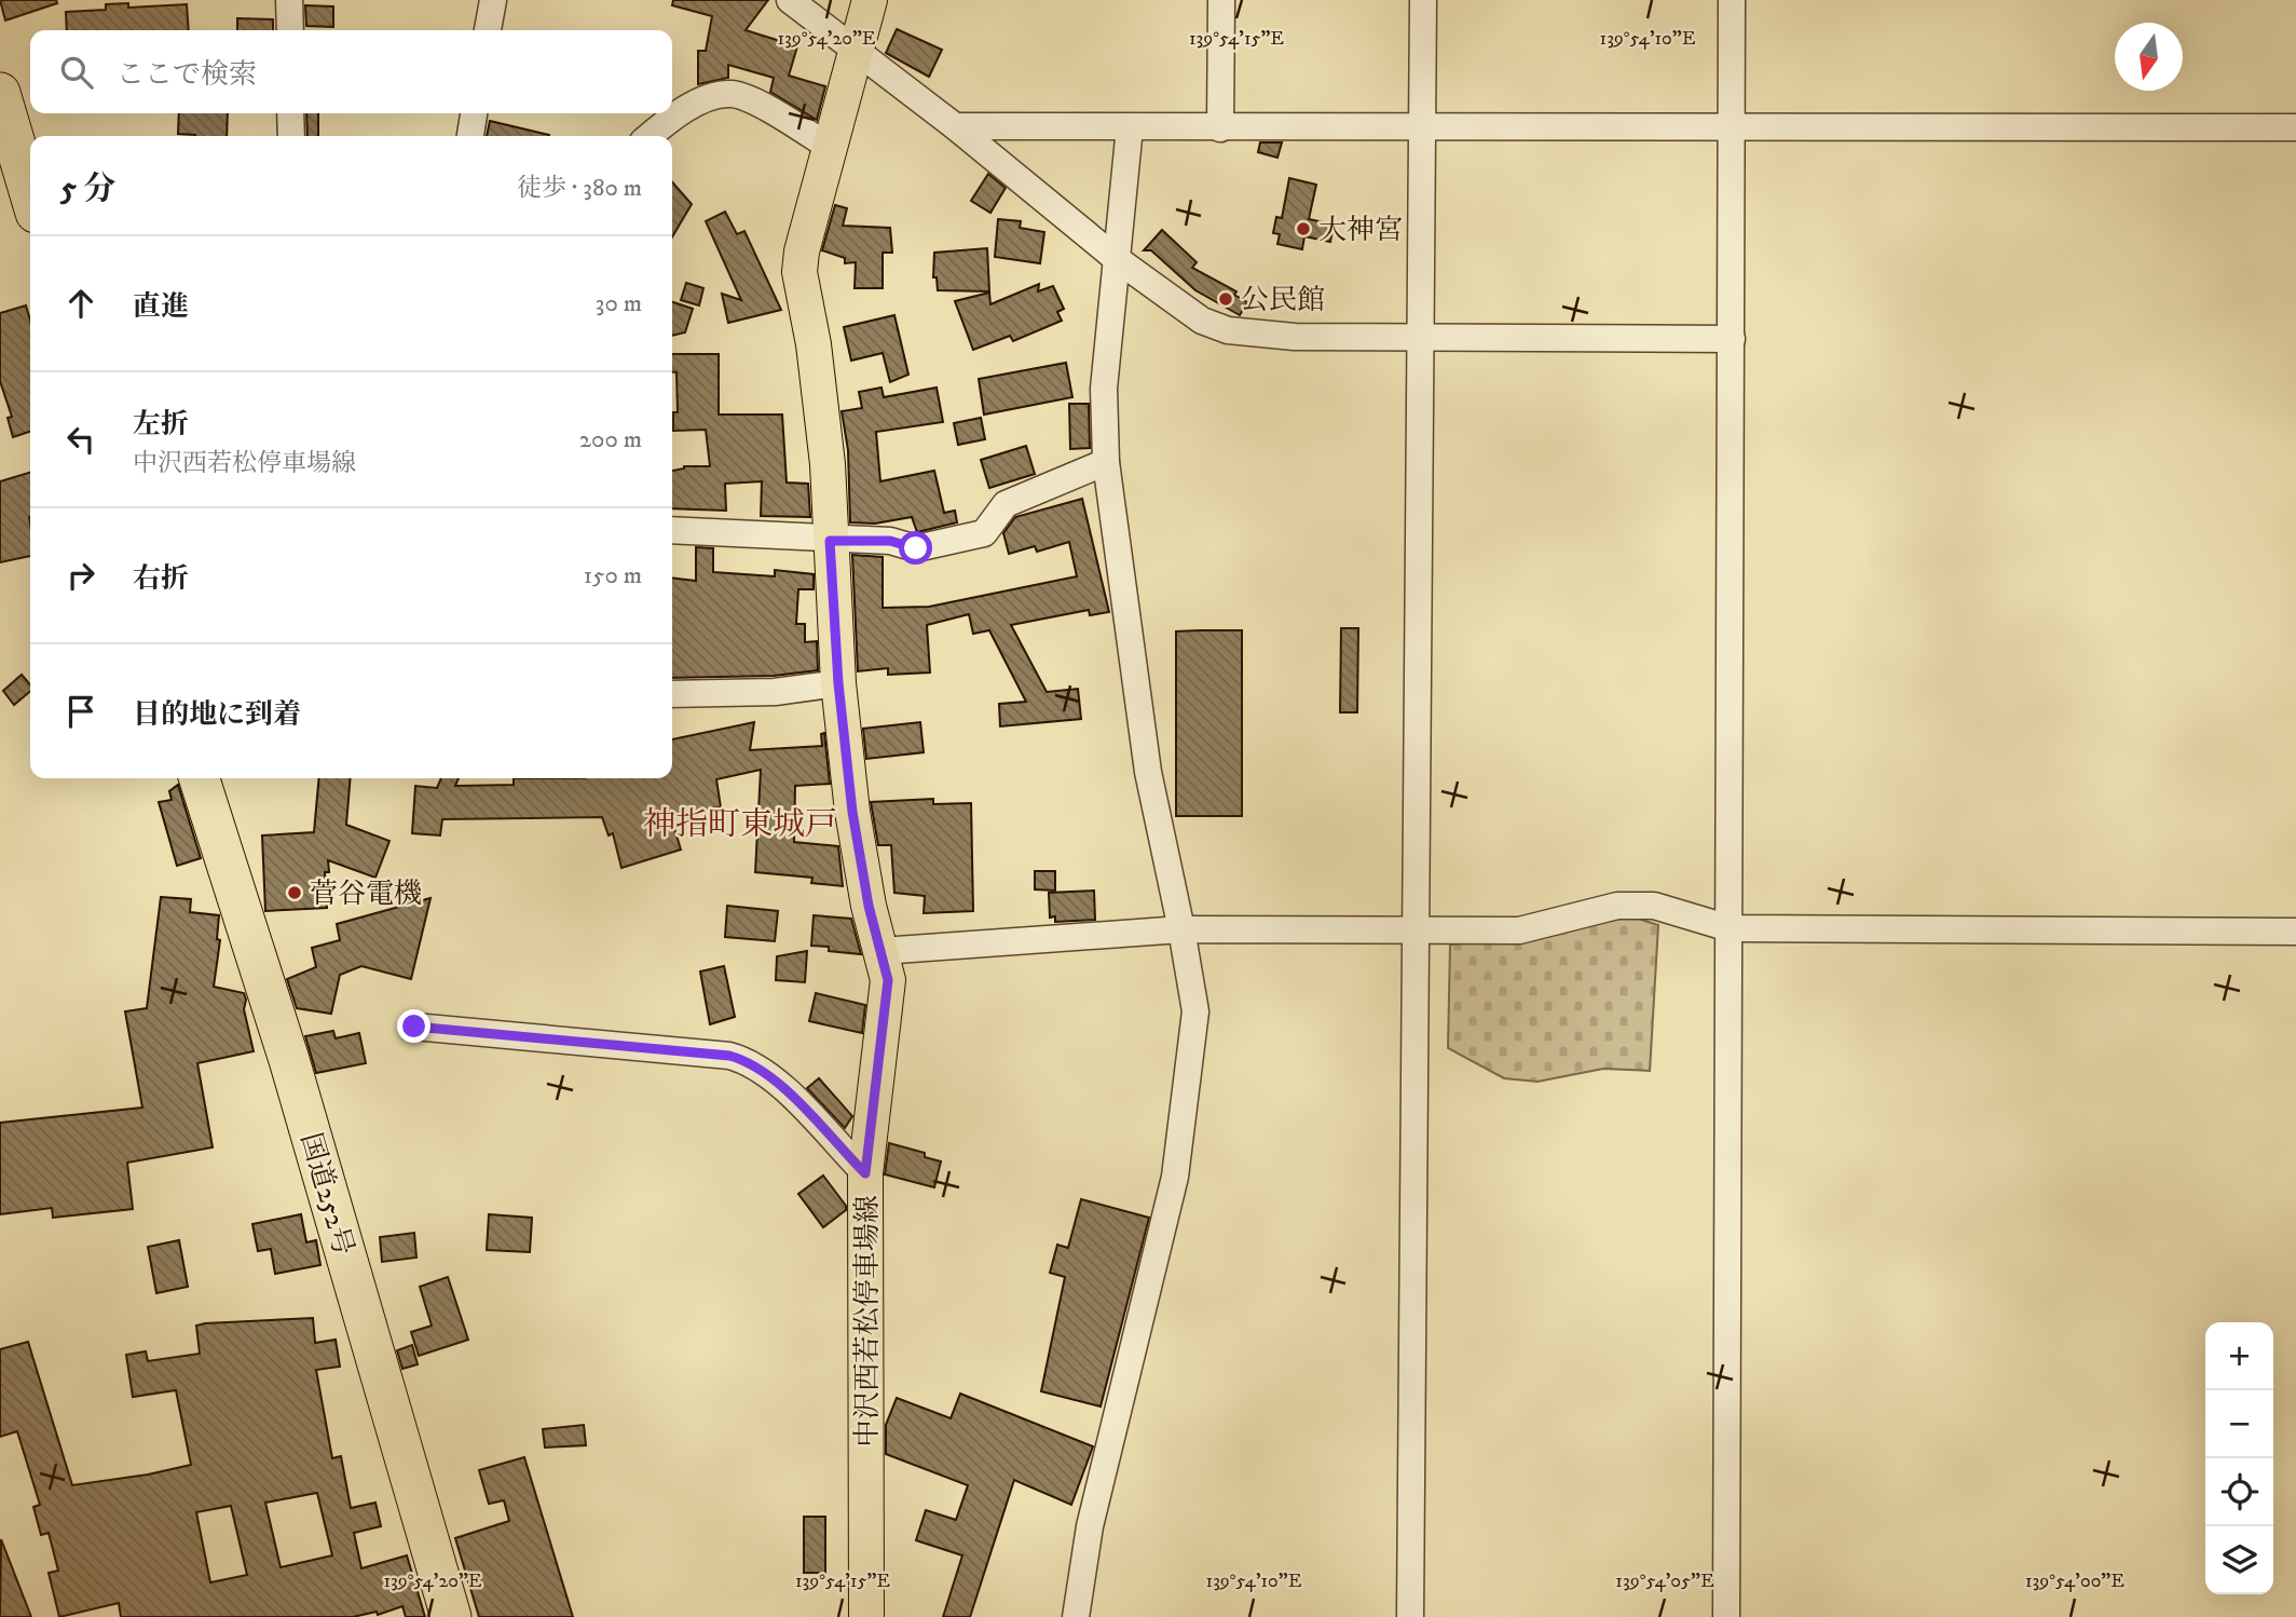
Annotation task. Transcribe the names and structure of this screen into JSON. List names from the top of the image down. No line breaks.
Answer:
{"streets":{"highway":["国道252号"],"main road":["中沢西若松停車場線"]},"districts":["神指町東城戸"],"places":["大神宮","公民館","菅谷電機"],"north":"bottom","page":{"search":"ここで検索","heading":["5 分","徒歩 · 380 m"],"list":[["直進","30 m"],["左折","中沢西若松停車場線","200 m"],["右折","150 m"],"目的地に到着"],"map_buttons":["+","−"]},"coordinates":["139°54'20\"E","139°54'15\"E","139°54'10\"E","139°54'05\"E","139°54'00\"E"]}
